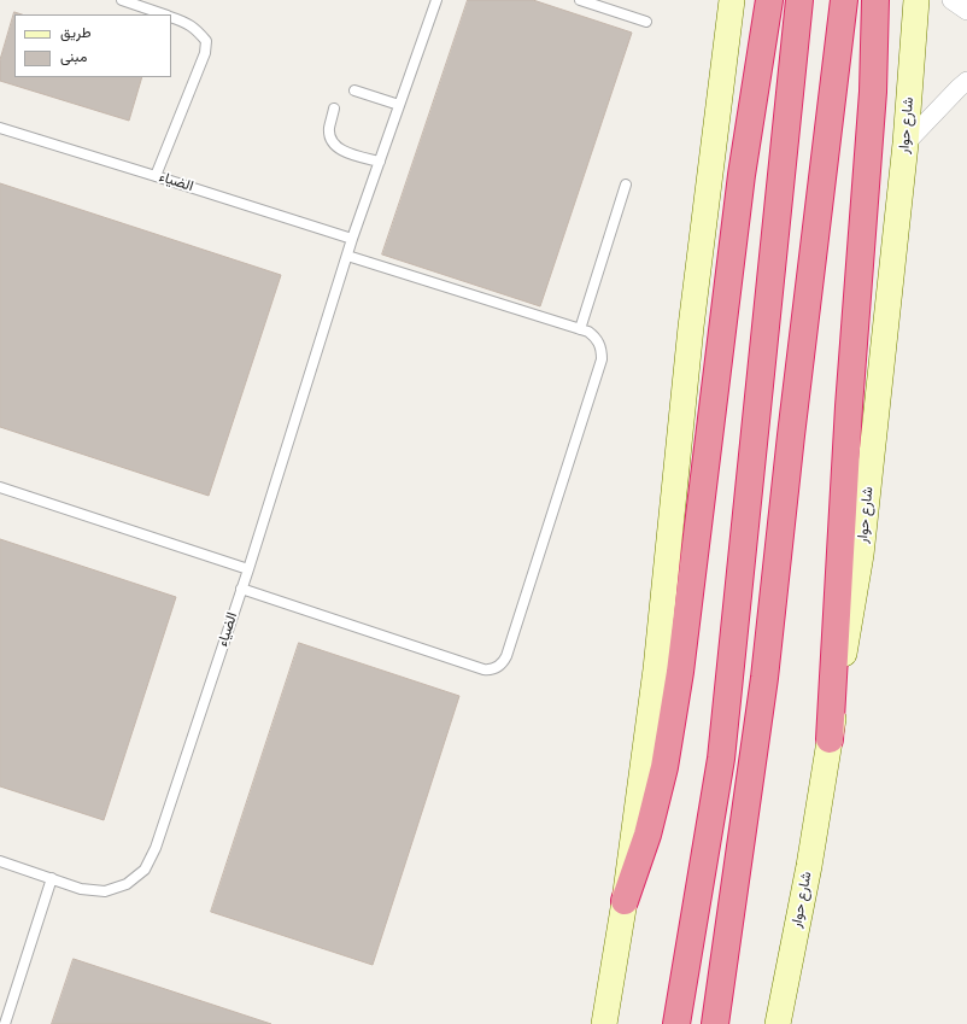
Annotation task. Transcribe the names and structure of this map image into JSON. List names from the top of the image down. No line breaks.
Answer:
{"streets":{"main road":["شارع حوار"],"lane":["الضياء"]},"legend":["طريق","مبنى"]}
